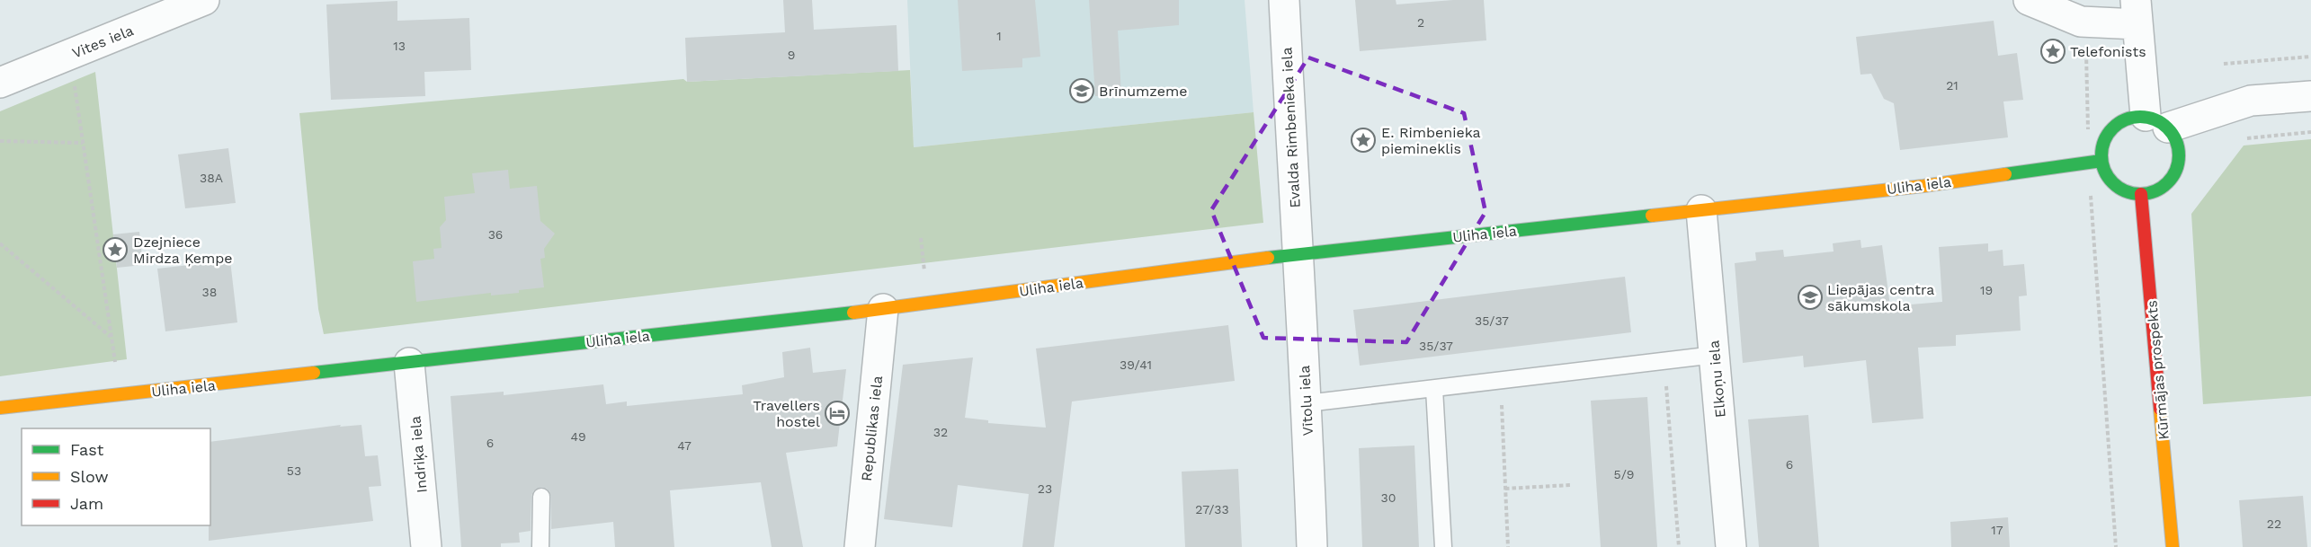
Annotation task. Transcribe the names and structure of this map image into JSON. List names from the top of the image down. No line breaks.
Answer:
{"streets":{"main road":["Uliha iela","Kūrmājas prospekts"],"street":["Vites iela","Evalda Rimbenieka iela","Elkoņu iela","Vītolu iela","Republikas iela","Indriķa iela"]},"crossings":[["Evalda Rimbenieka iela","Uliha iela"],["Evalda Rimbenieka iela","Vītolu iela"],["Uliha iela","Kūrmājas prospekts"],["Uliha iela","Elkoņu iela"],["Uliha iela","Vītolu iela"],["Uliha iela","Republikas iela"],["Uliha iela","Indriķa iela"]],"places":{"place":["Telefonists","E. Rimbenieka piemineklis","Dzejniece Mirdza Ķempe"],"school or university":["Brīnumzeme","Liepājas centra sākumskola"],"hotel":["Travellers hostel"]},"house_numbers":["2","1","13","9","21","38A","36","19","38","35/37","35/37","39/41","32","49","6","47","6","53","5/9","23","30","27/33","22","17"],"legend":["Fast","Slow","Jam"]}
